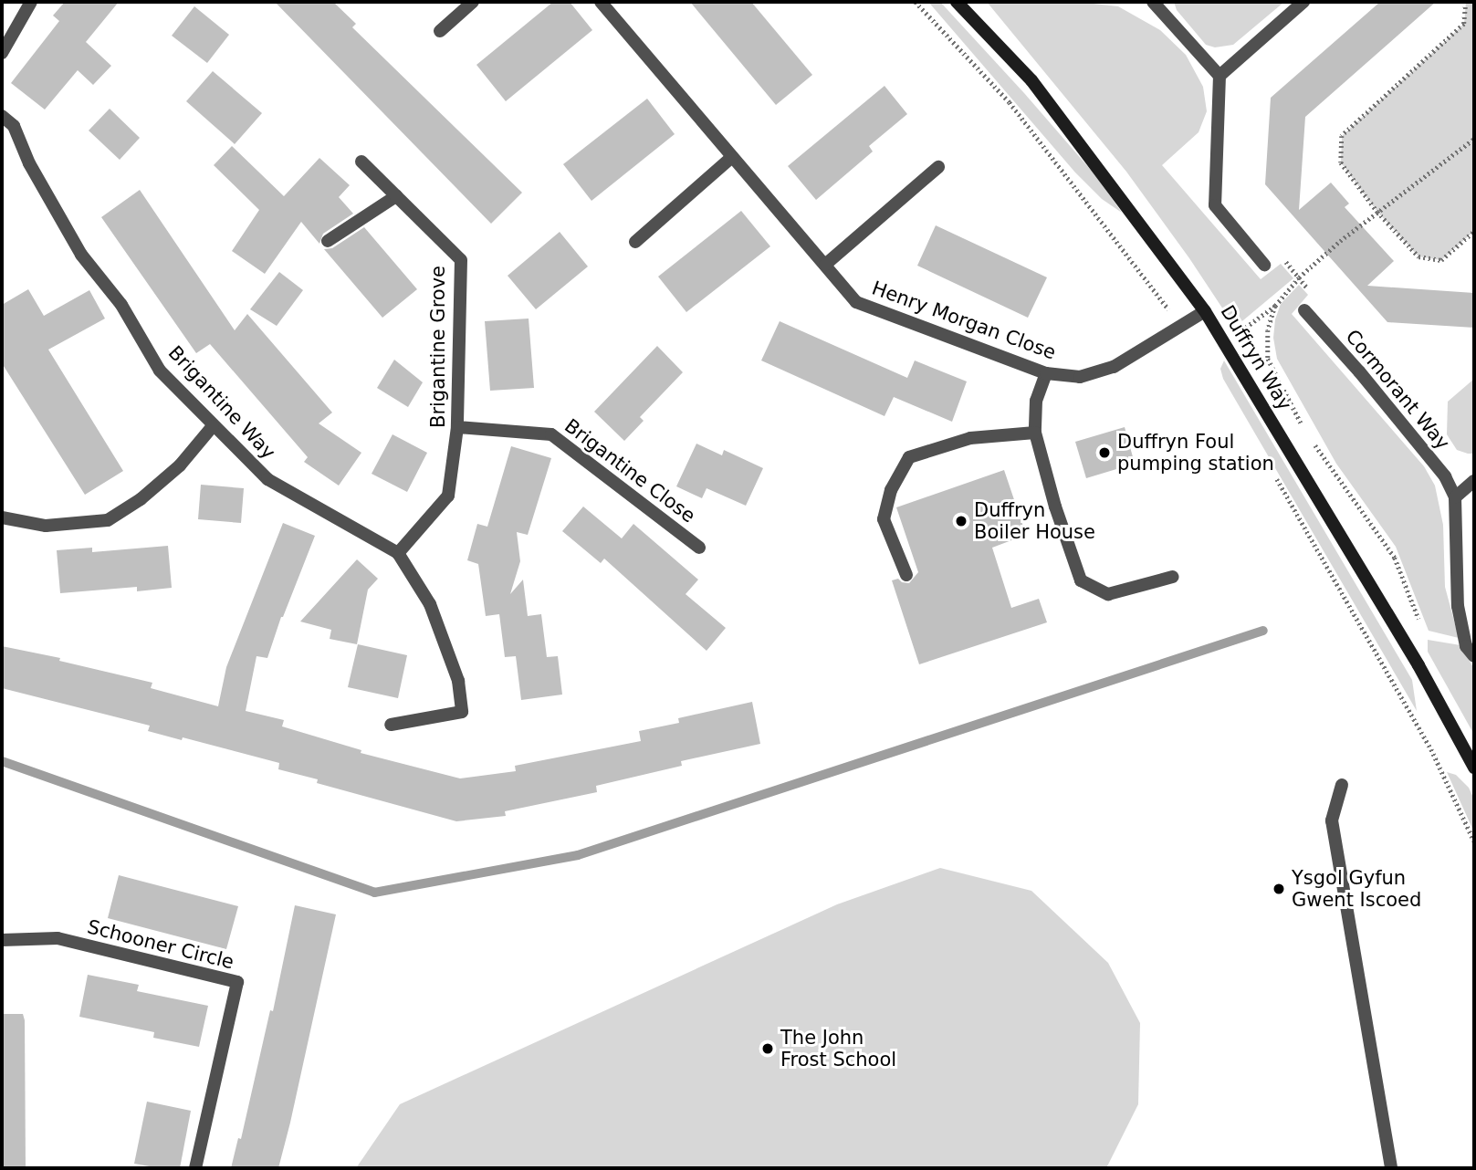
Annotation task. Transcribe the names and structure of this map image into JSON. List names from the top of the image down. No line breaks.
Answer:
{"streets":{"street":["Henry Morgan Close","Brigantine Grove","Duffryn Way","Cormorant Way","Brigantine Way","Brigantine Close","Schooner Circle"]},"crossings":[["Henry Morgan Close","Duffryn Way"],["Brigantine Grove","Brigantine Way"],["Brigantine Grove","Brigantine Close"]],"places":["Duffryn Foul pumping station","Duffryn Boiler House","Ysgol Gyfun Gwent Iscoed","The John Frost School"]}
